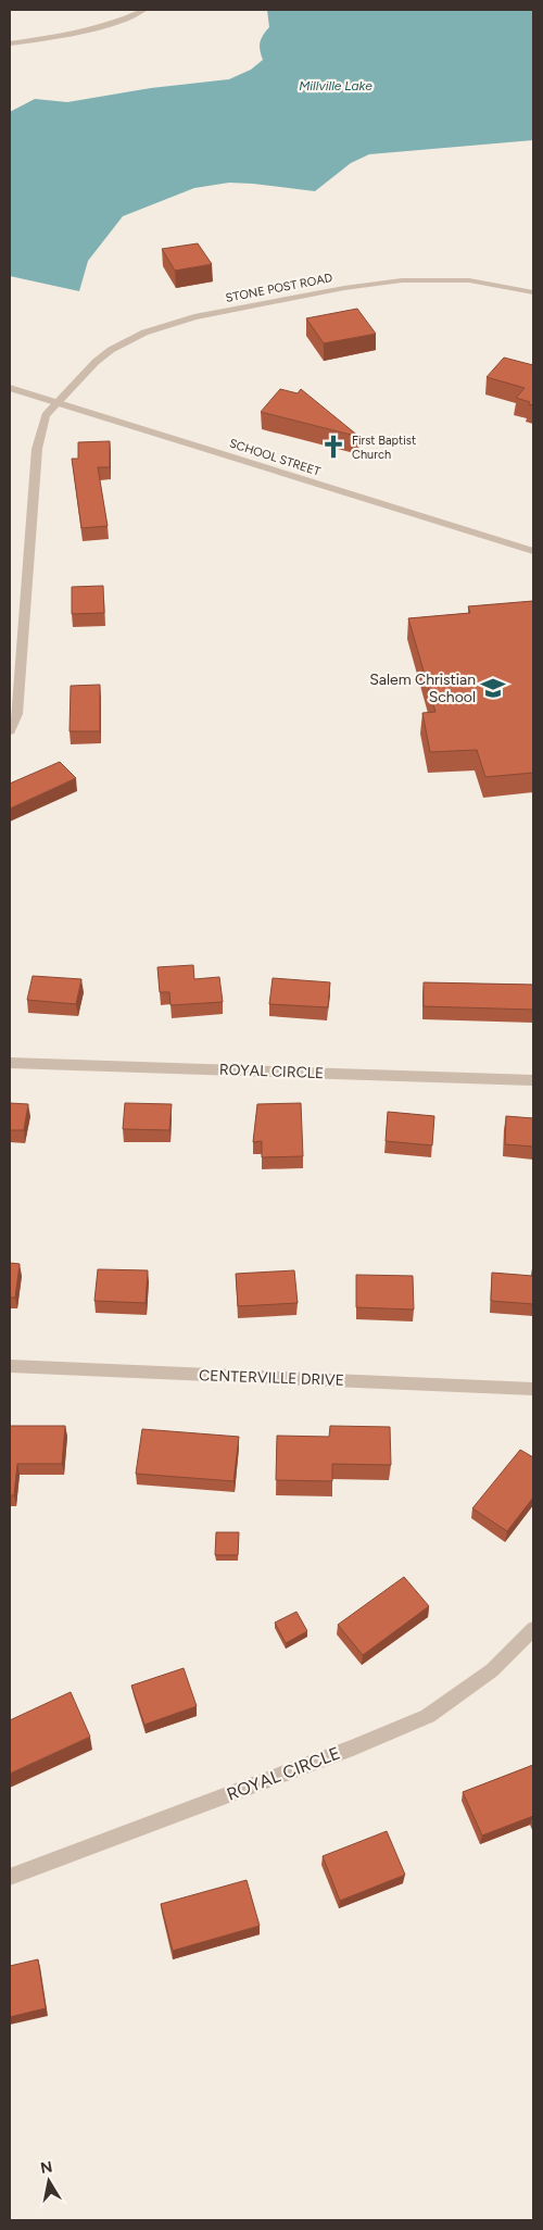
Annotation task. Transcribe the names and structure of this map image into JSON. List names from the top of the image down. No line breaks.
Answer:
{"streets":{"street":["STONE POST ROAD","SCHOOL STREET","ROYAL CIRCLE","CENTERVILLE DRIVE"]},"crossings":[["STONE POST ROAD","SCHOOL STREET"]],"water":["Millville Lake"],"places":{"church":["First Baptist Church"],"school or university":["Salem Christian School"]},"north":"top"}
